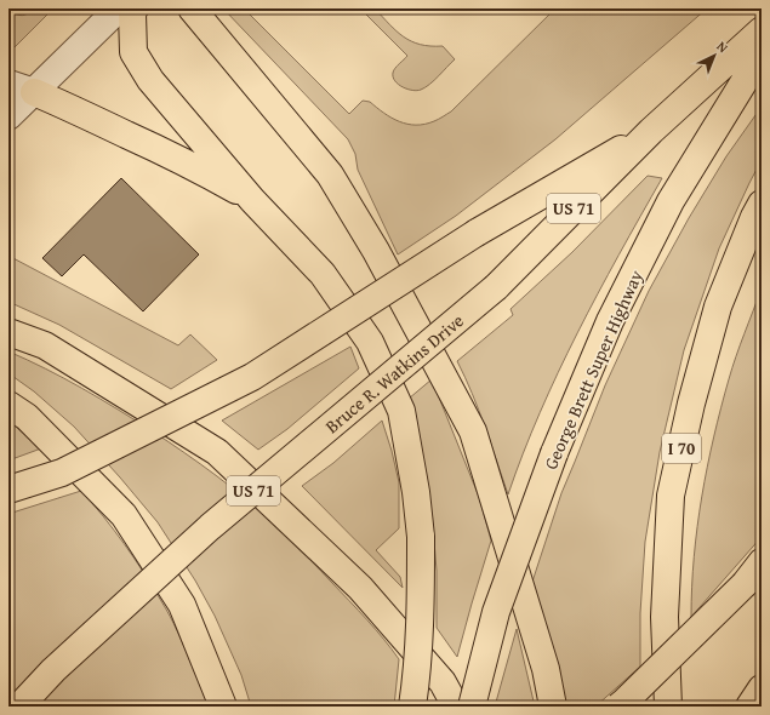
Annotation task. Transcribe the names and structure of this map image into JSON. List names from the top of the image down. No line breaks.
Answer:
{"streets":{"highway":["US 71","George Brett Super Highway","Bruce R. Watkins Drive","I 70"]},"north":"top right"}
